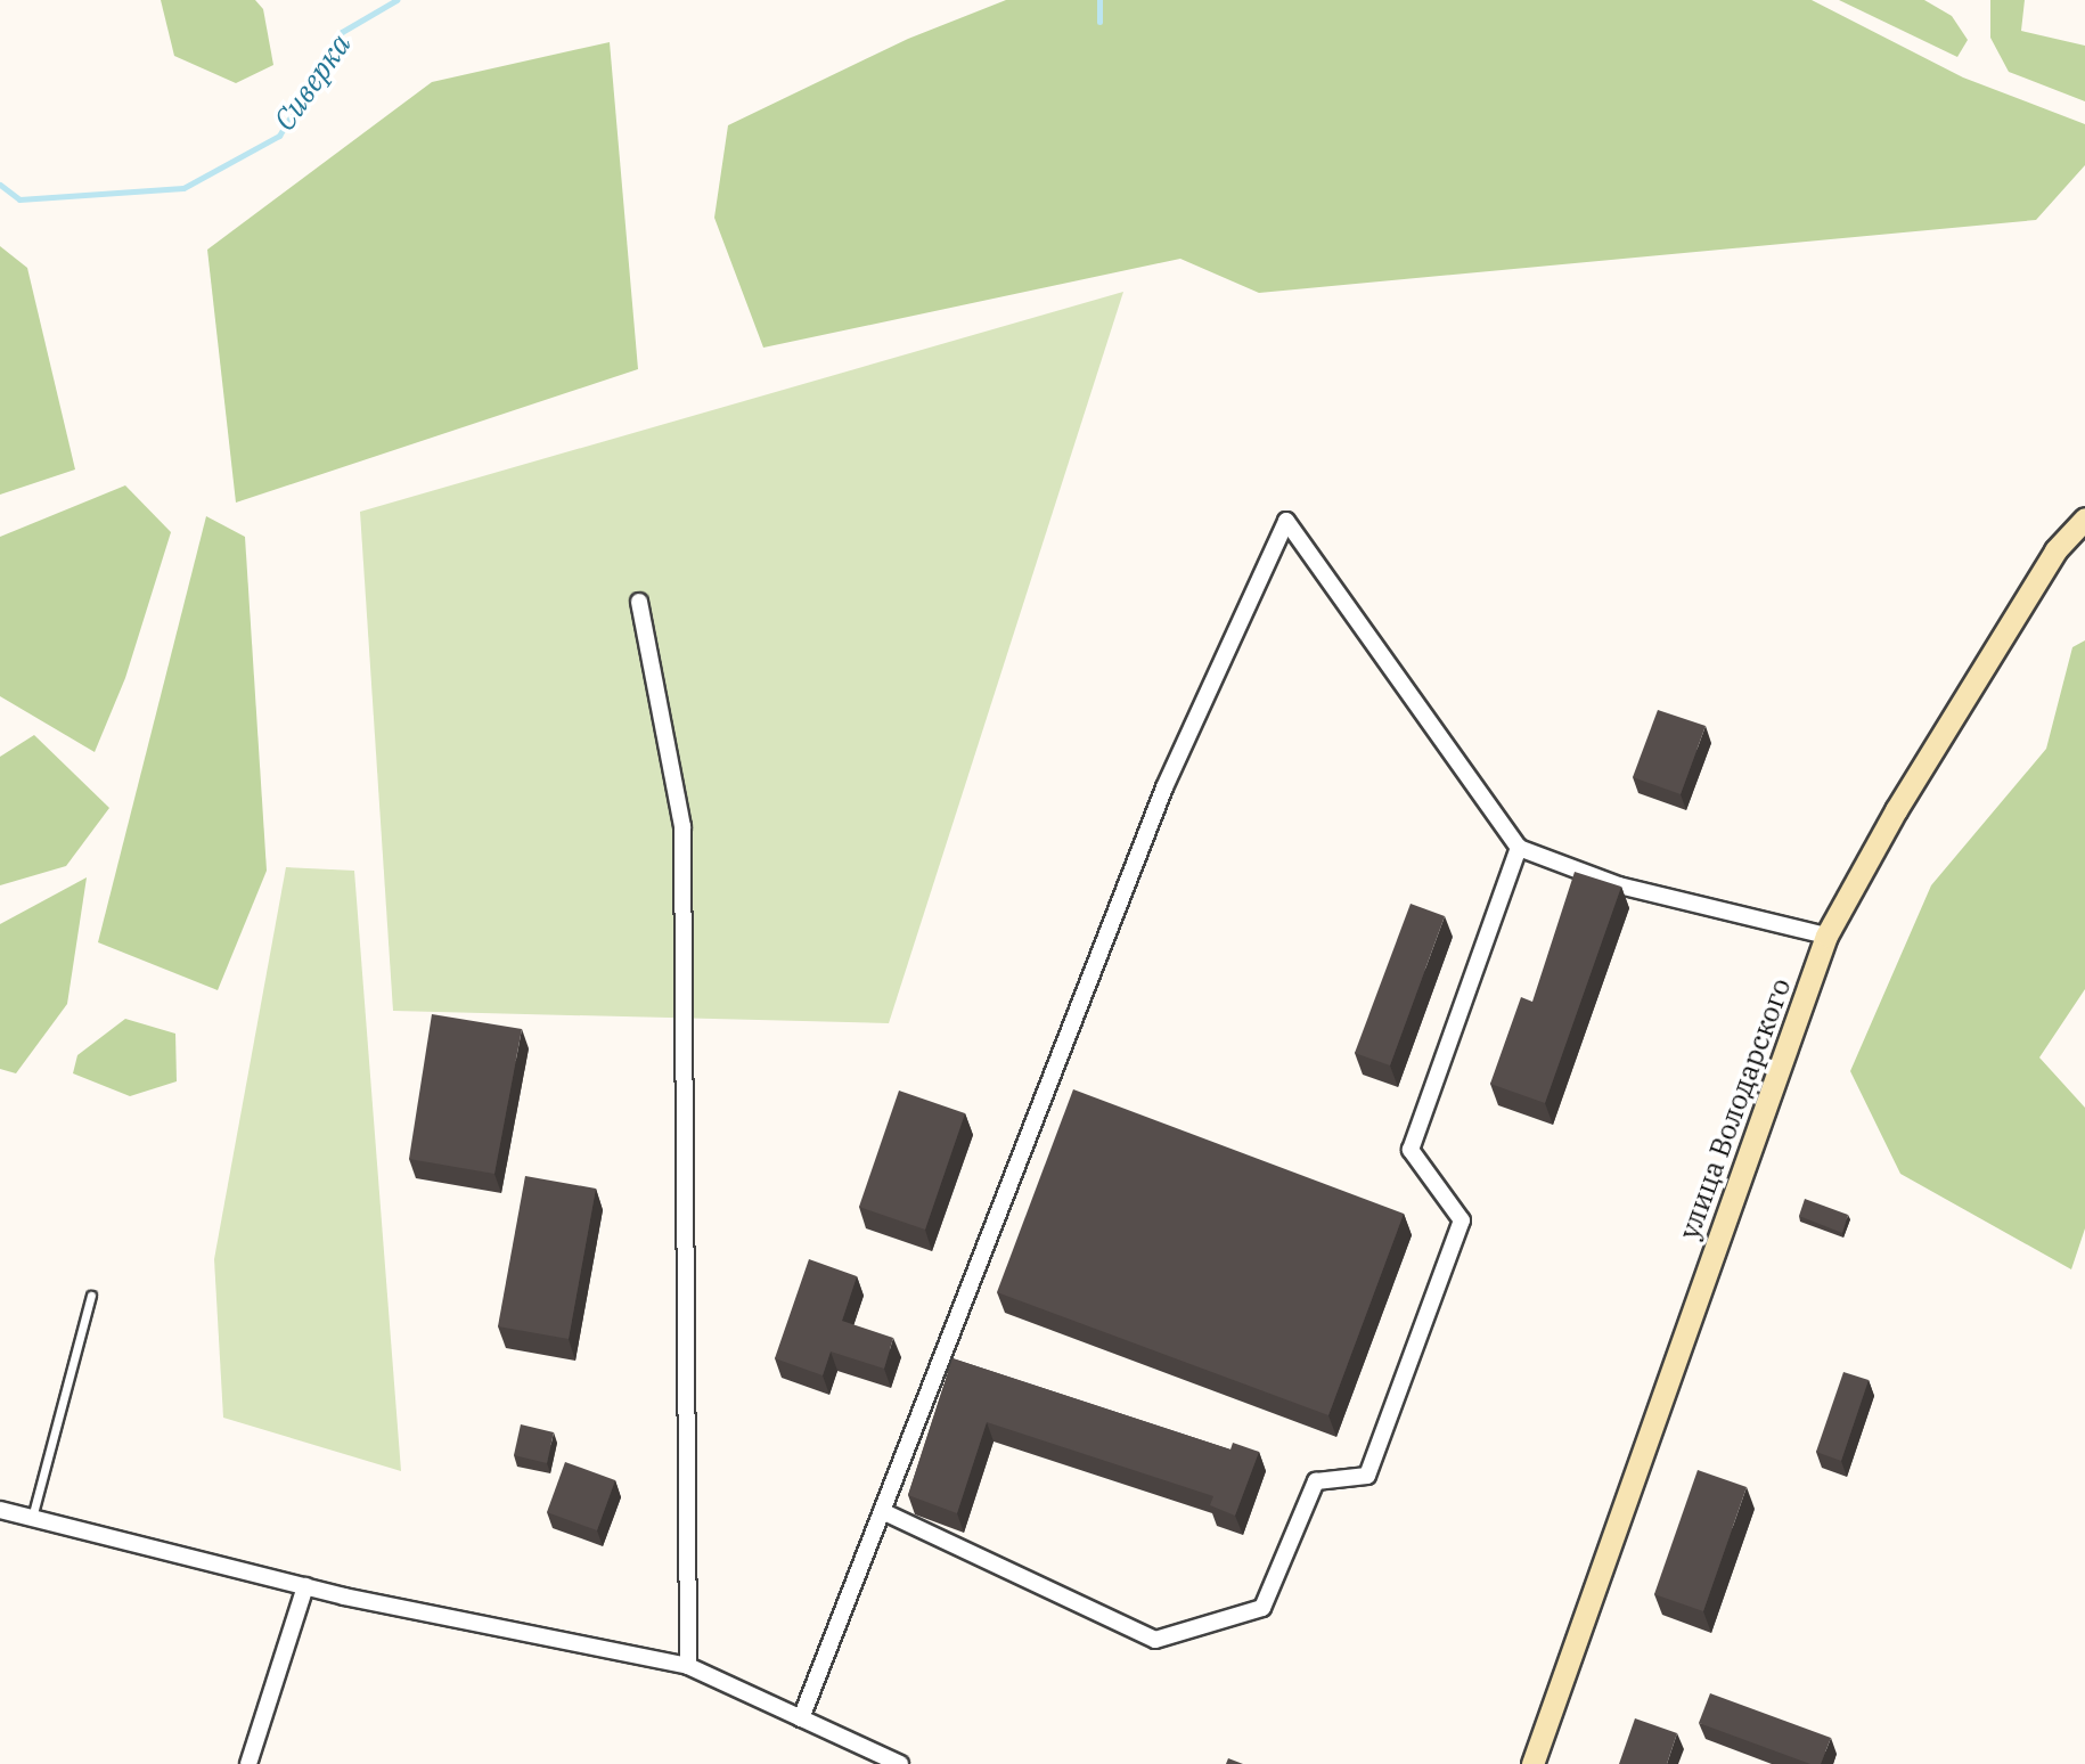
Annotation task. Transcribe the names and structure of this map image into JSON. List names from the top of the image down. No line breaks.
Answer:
{"streets":{"main road":["улица Володарского"]},"water":["Сиверка"]}
